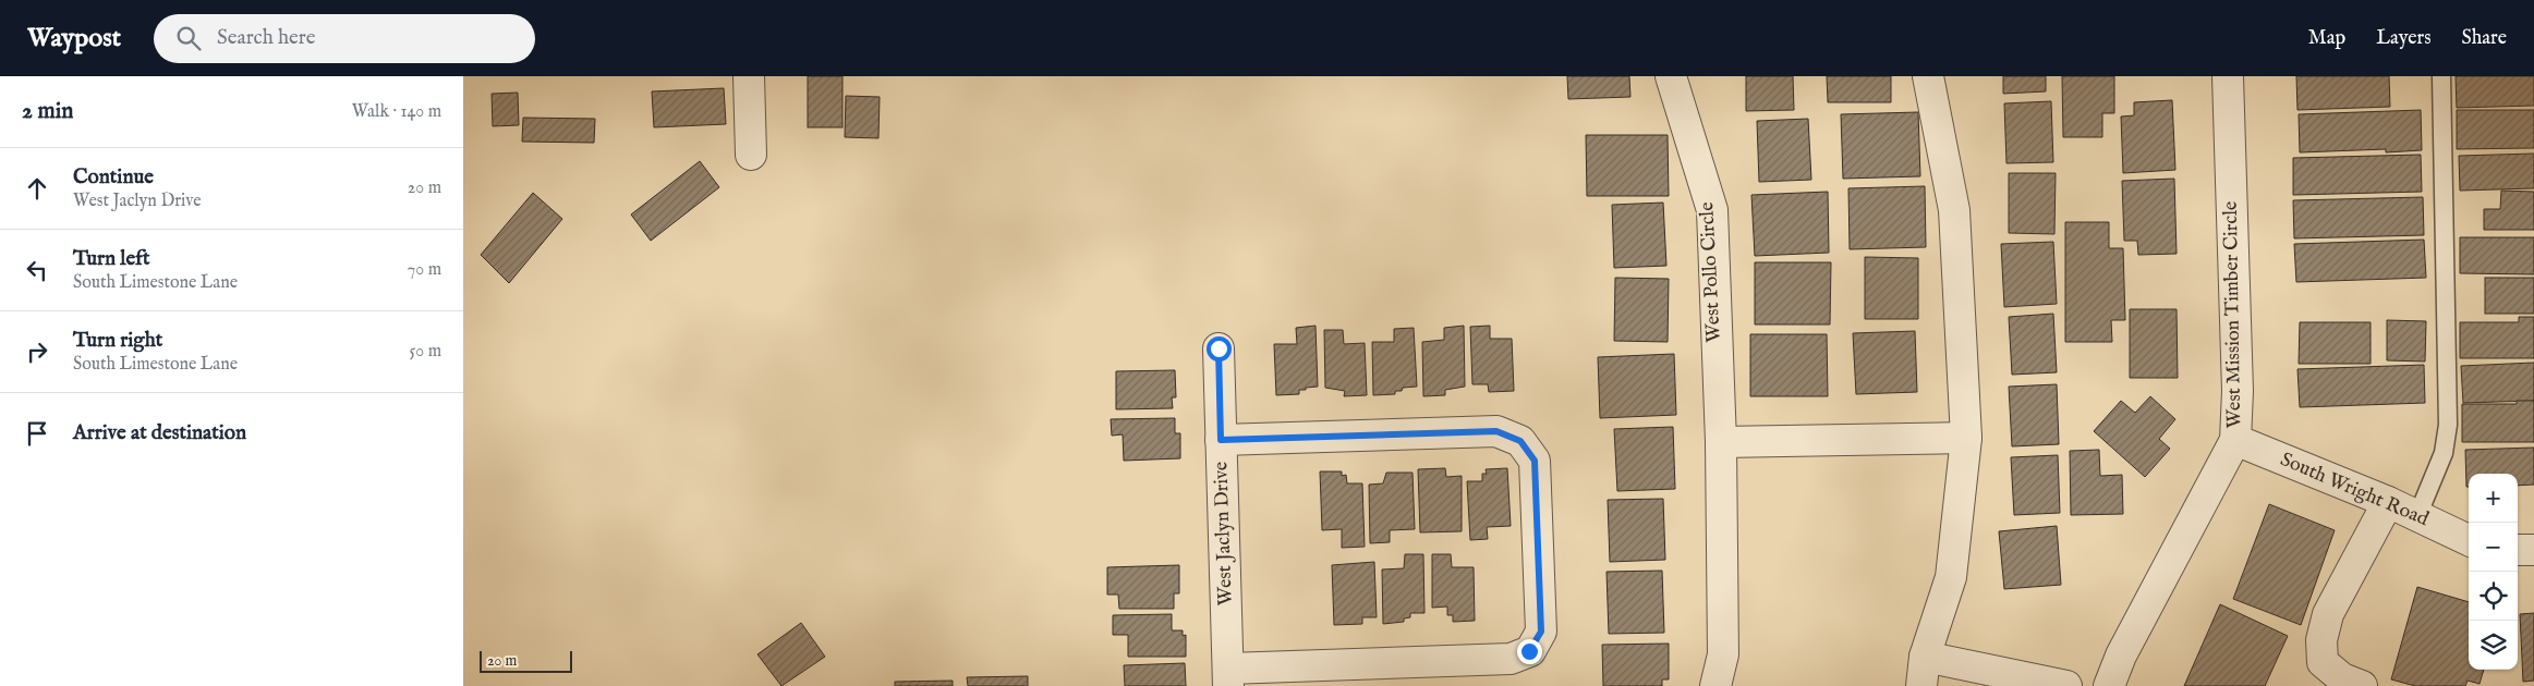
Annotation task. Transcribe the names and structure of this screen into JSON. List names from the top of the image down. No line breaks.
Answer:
{"streets":{"street":["West Pollo Circle","West Mission Timber Circle","South Wright Road","West Jaclyn Drive"]},"crossings":[["West Mission Timber Circle","South Wright Road"]],"scale_bar":"20 m","page":{"header":"Waypost","search":"Search here","nav":["Map","Layers","Share"],"heading":["2 min","Walk · 140 m"],"list":[["Continue","West Jaclyn Drive","20 m"],["Turn left","South Limestone Lane","70 m"],["Turn right","South Limestone Lane","50 m"],"Arrive at destination"],"map_buttons":["+","−"],"scale":"20 m"}}
